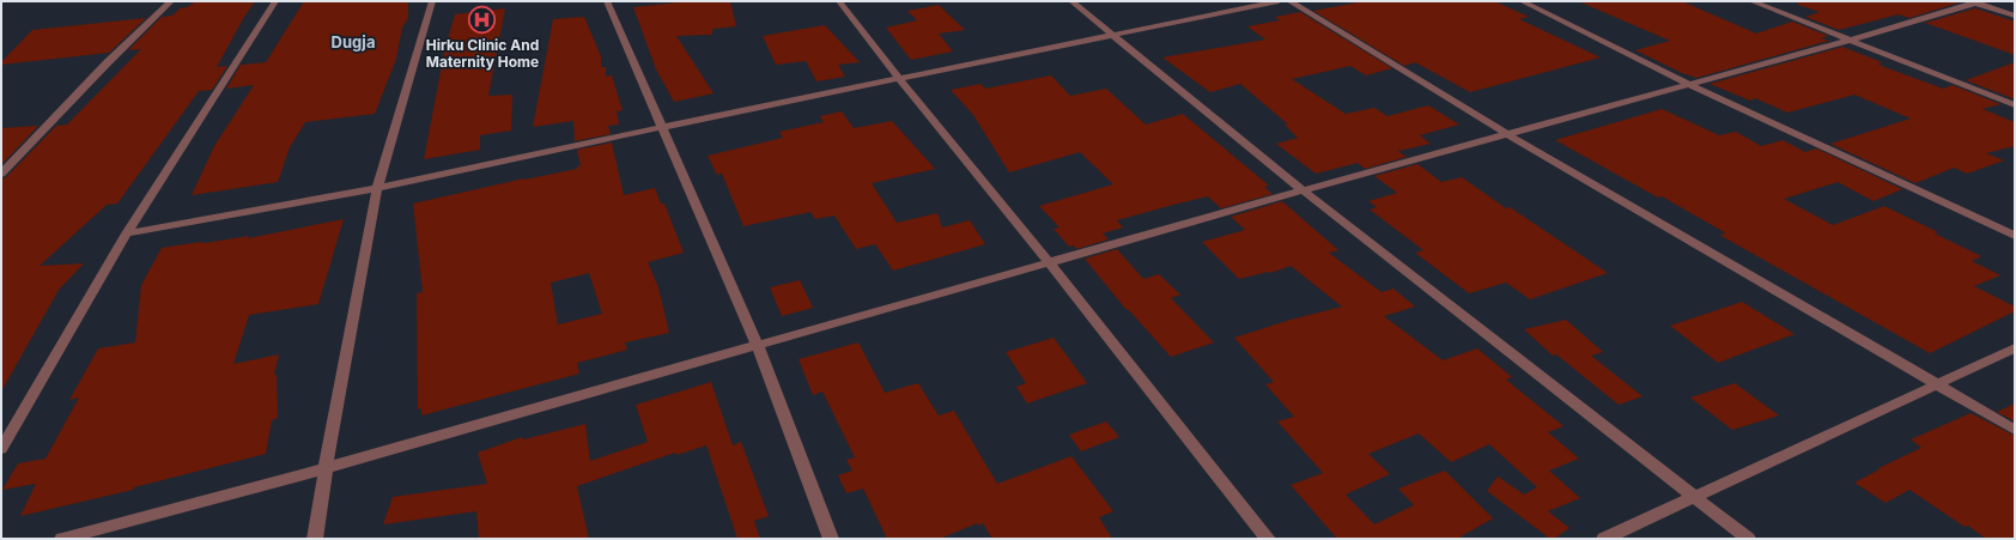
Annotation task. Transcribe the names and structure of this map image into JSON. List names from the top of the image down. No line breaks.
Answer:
{"districts":["Dugja"],"places":{"hospital":["Hirku Clinic And Maternity Home"]}}
